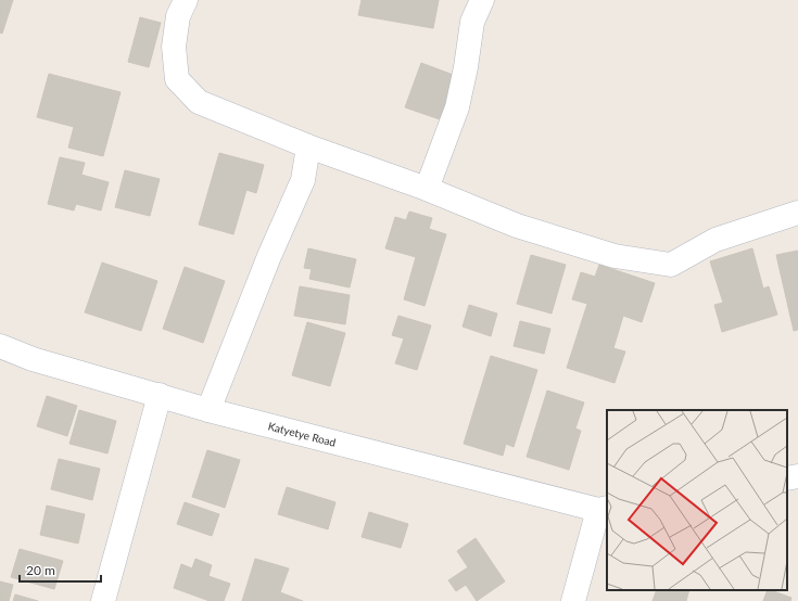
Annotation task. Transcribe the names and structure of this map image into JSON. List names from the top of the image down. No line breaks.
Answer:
{"streets":{"street":["Katyetye Road"]},"scale_bar":"20 m"}
